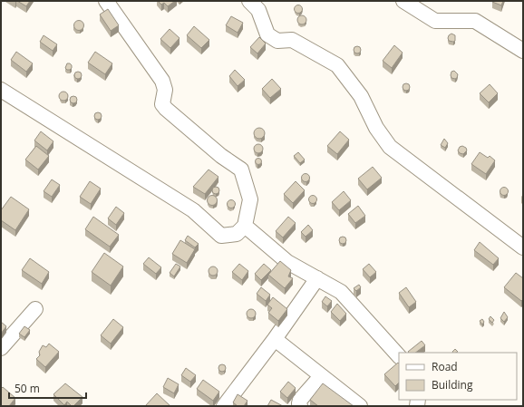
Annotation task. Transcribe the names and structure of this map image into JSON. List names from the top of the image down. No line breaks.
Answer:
{"legend":["Road","Building"],"scale_bar":"50 m"}
